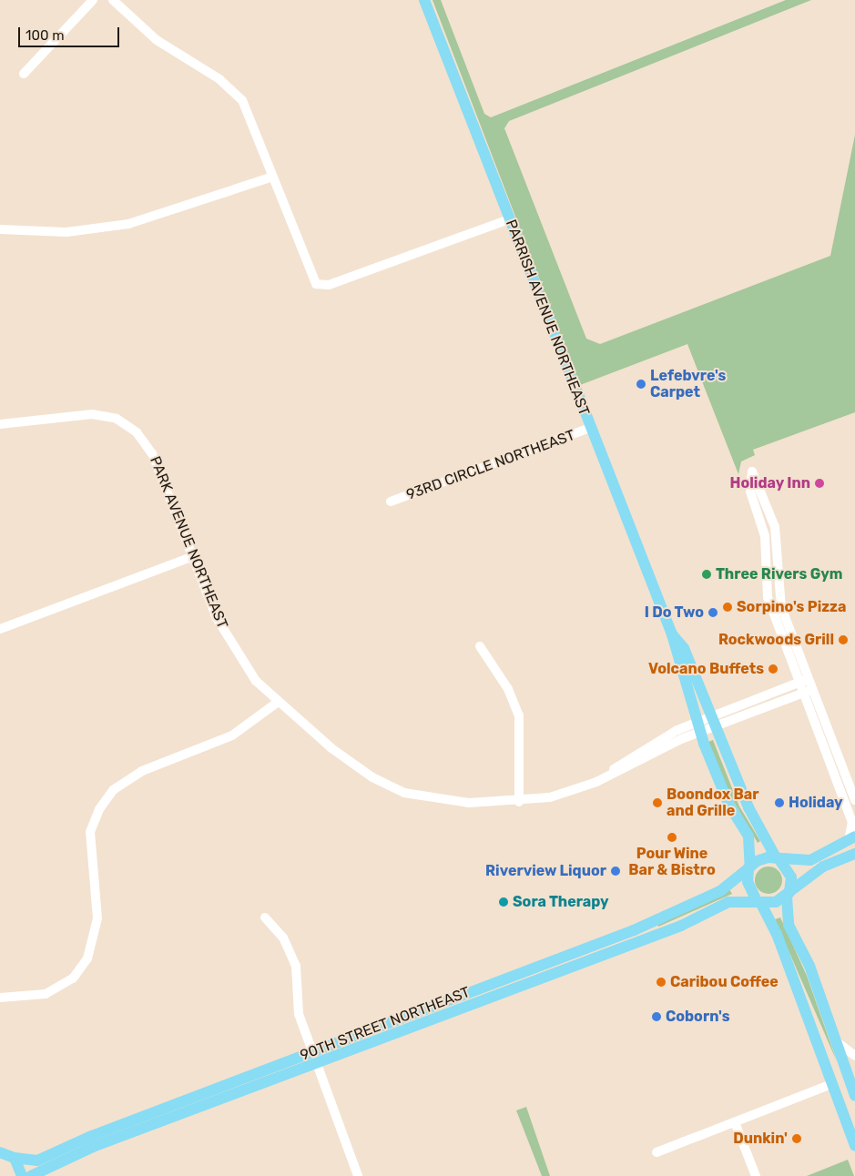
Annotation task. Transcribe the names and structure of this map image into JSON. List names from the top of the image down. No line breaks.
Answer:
{"streets":{"main road":["PARRISH AVENUE NORTHEAST","90TH STREET NORTHEAST"],"street":["93RD CIRCLE NORTHEAST","PARK AVENUE NORTHEAST"]},"crossings":[["PARRISH AVENUE NORTHEAST","93RD CIRCLE NORTHEAST"],["PARRISH AVENUE NORTHEAST","PARK AVENUE NORTHEAST"],["PARRISH AVENUE NORTHEAST","90TH STREET NORTHEAST"]],"places":["Lefebvre's Carpet","Holiday Inn","Three Rivers Gym","Sorpino's Pizza","I Do Two","Rockwoods Grill","Volcano Buffets","Boondox Bar and Grille","Holiday","Pour Wine Bar & Bistro","Riverview Liquor","Sora Therapy","Caribou Coffee","Coborn's","Dunkin'"],"scale_bar":"100 m"}
